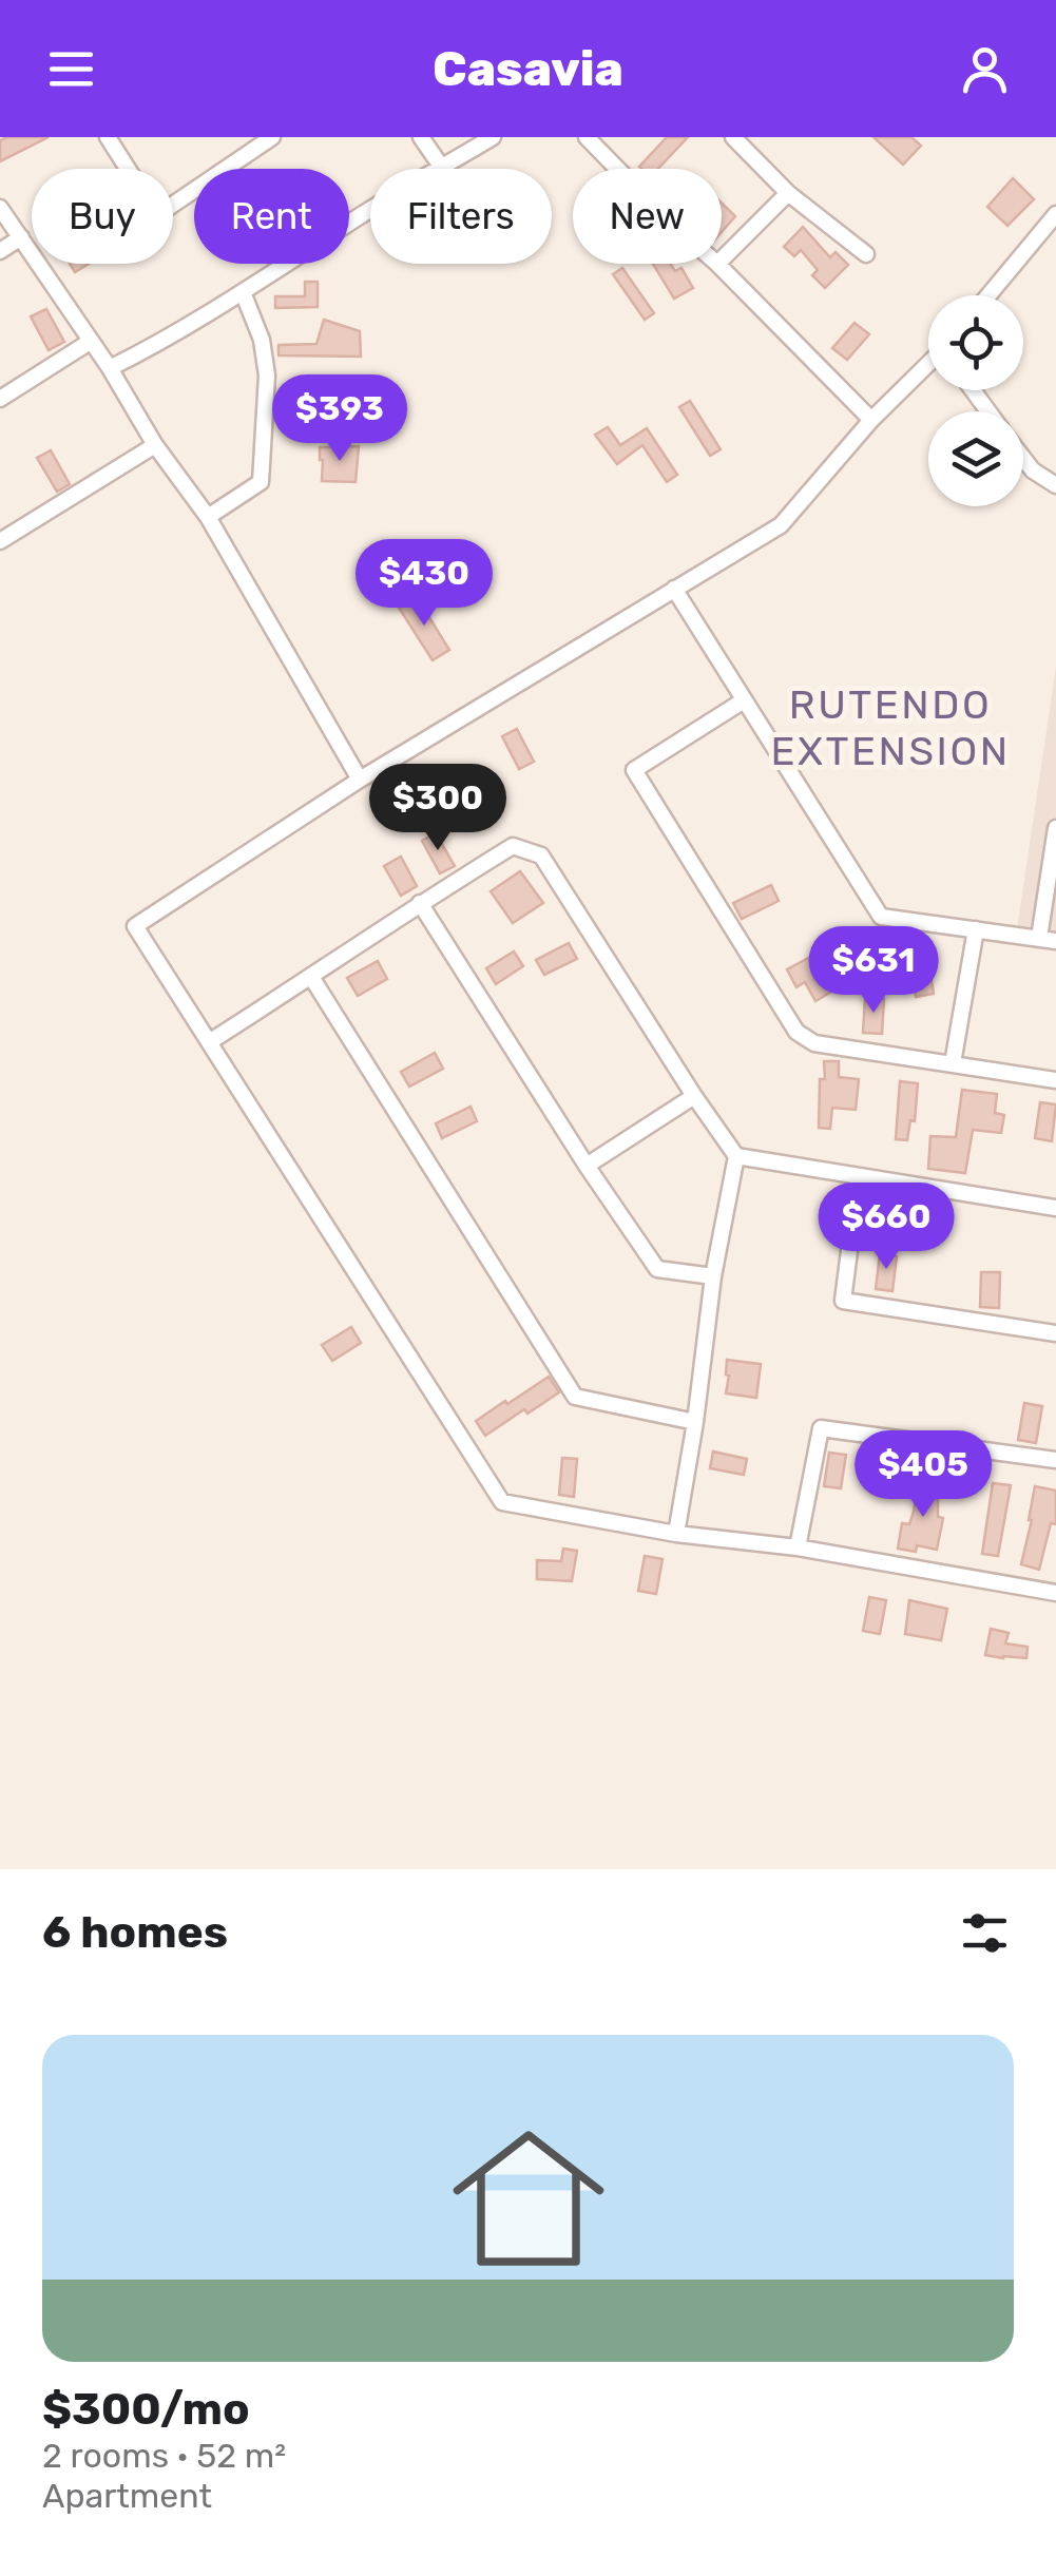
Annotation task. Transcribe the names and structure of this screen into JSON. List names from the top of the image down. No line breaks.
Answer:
{"districts":["RUTENDO EXTENSION"],"page":{"header":"Casavia","chip":["Buy","Rent","Filters","New"],"price":["$393","$430","$300","$631","$660","$405"],"heading":"6 homes","list":[{"name":"$300/mo","note":"2 rooms · 52 m² · Apartment"}]}}
